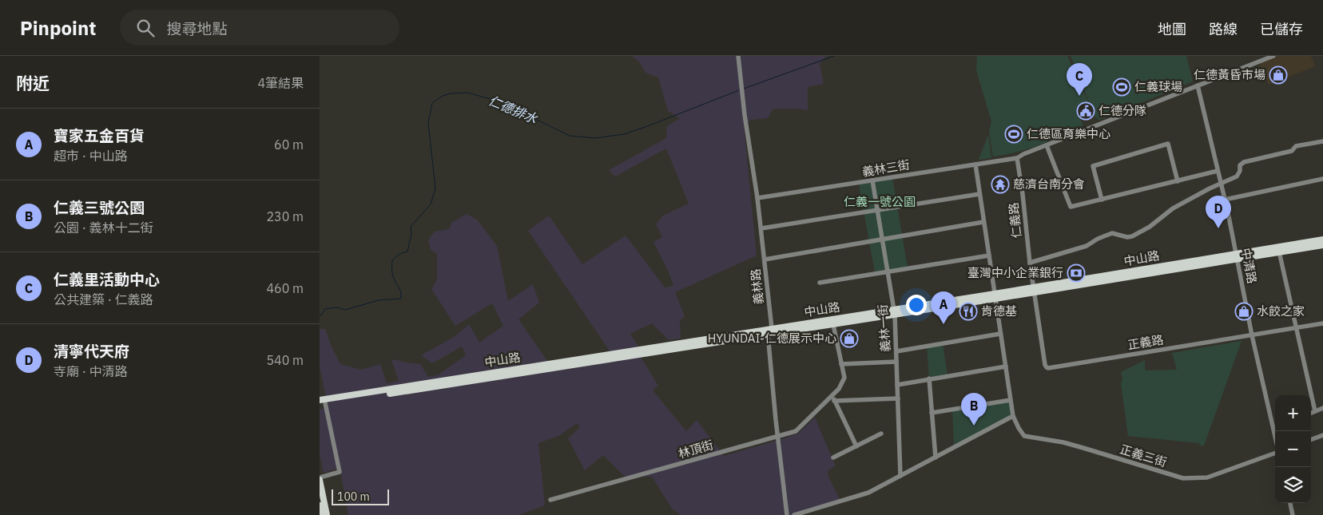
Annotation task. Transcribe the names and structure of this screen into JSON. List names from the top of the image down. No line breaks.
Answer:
{"streets":{"main road":["中山路"],"street":["義林三街","仁義路","中清路","義林路","義林一街","正義路","林頂街","正義三街"]},"crossings":[["義林三街","仁義路"],["義林三街","義林路"],["義林三街","義林一街"],["仁義路","中山路"],["仁義路","正義路"],["中山路","中清路"],["中山路","義林路"],["中山路","義林一街"],["中山路","正義路"],["中山路","林頂街"],["中清路","正義路"]],"water":["仁德排水"],"parks":["仁義一號公園"],"places":{"shop":["仁德黃昏市場","水餃之家","HYUNDAI-仁德展示中心"],"sports":["仁義球場","仁德區育樂中心"],"public building":["仁德分隊"],"temple":["慈濟台南分會"],"bank":["臺灣中小企業銀行"],"restaurant":["肯德基"]},"scale_bar":"100 m","page":{"header":"Pinpoint","search":"搜尋地點","nav":["地圖","路線","已儲存"],"heading":["附近","4筆結果"],"pins":["C","D","A","B"],"list":[{"mark":"A","name":"寶家五金百貨","note":"超市 · 中山路","value":"60 m"},{"mark":"B","name":"仁義三號公園","note":"公園 · 義林十二街","value":"230 m"},{"mark":"C","name":"仁義里活動中心","note":"公共建築 · 仁義路","value":"460 m"},{"mark":"D","name":"清寧代天府","note":"寺廟 · 中清路","value":"540 m"}],"map_buttons":["+","−"],"scale":"100 m"}}
